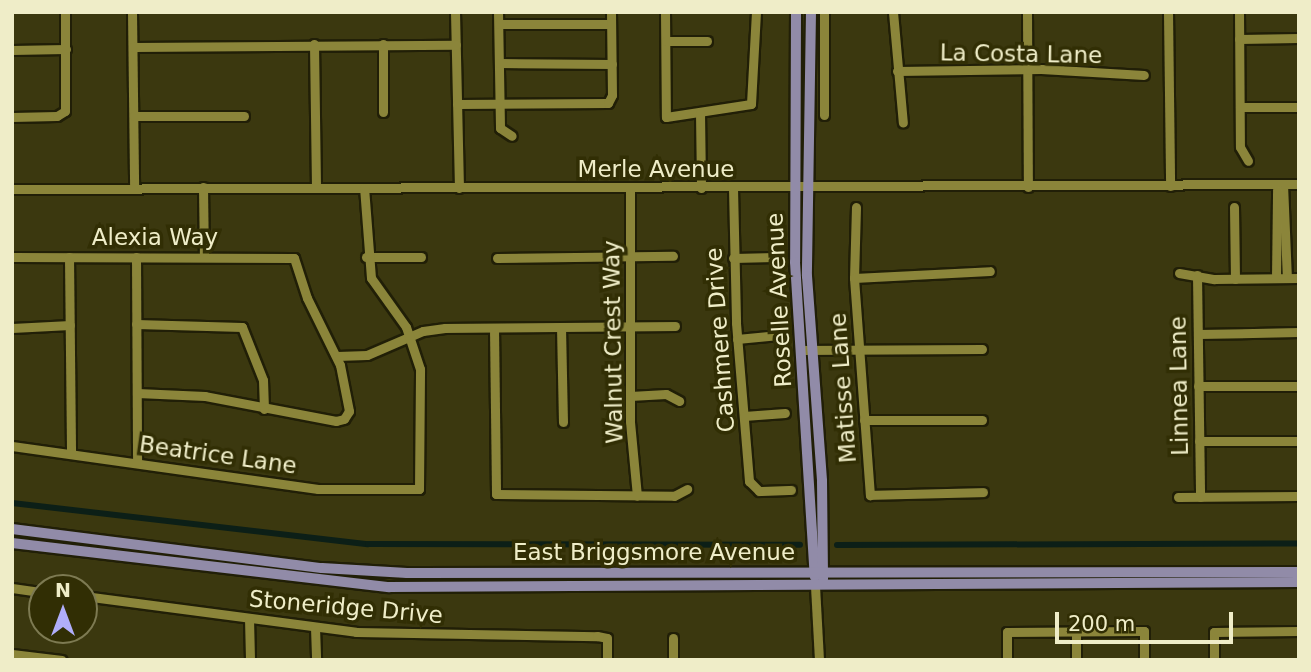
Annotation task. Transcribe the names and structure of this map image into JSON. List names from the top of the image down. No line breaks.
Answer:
{"streets":{"main road":["Roselle Avenue","East Briggsmore Avenue"],"street":["La Costa Lane","Merle Avenue","Alexia Way","Cashmere Drive","Walnut Crest Way","Linnea Lane","Matisse Lane","Beatrice Lane","Stoneridge Drive"]},"crossings":[["Merle Avenue","Roselle Avenue"],["Merle Avenue","Cashmere Drive"],["Merle Avenue","Walnut Crest Way"],["Roselle Avenue","East Briggsmore Avenue"]],"scale_bar":"200 m","north":"top"}
